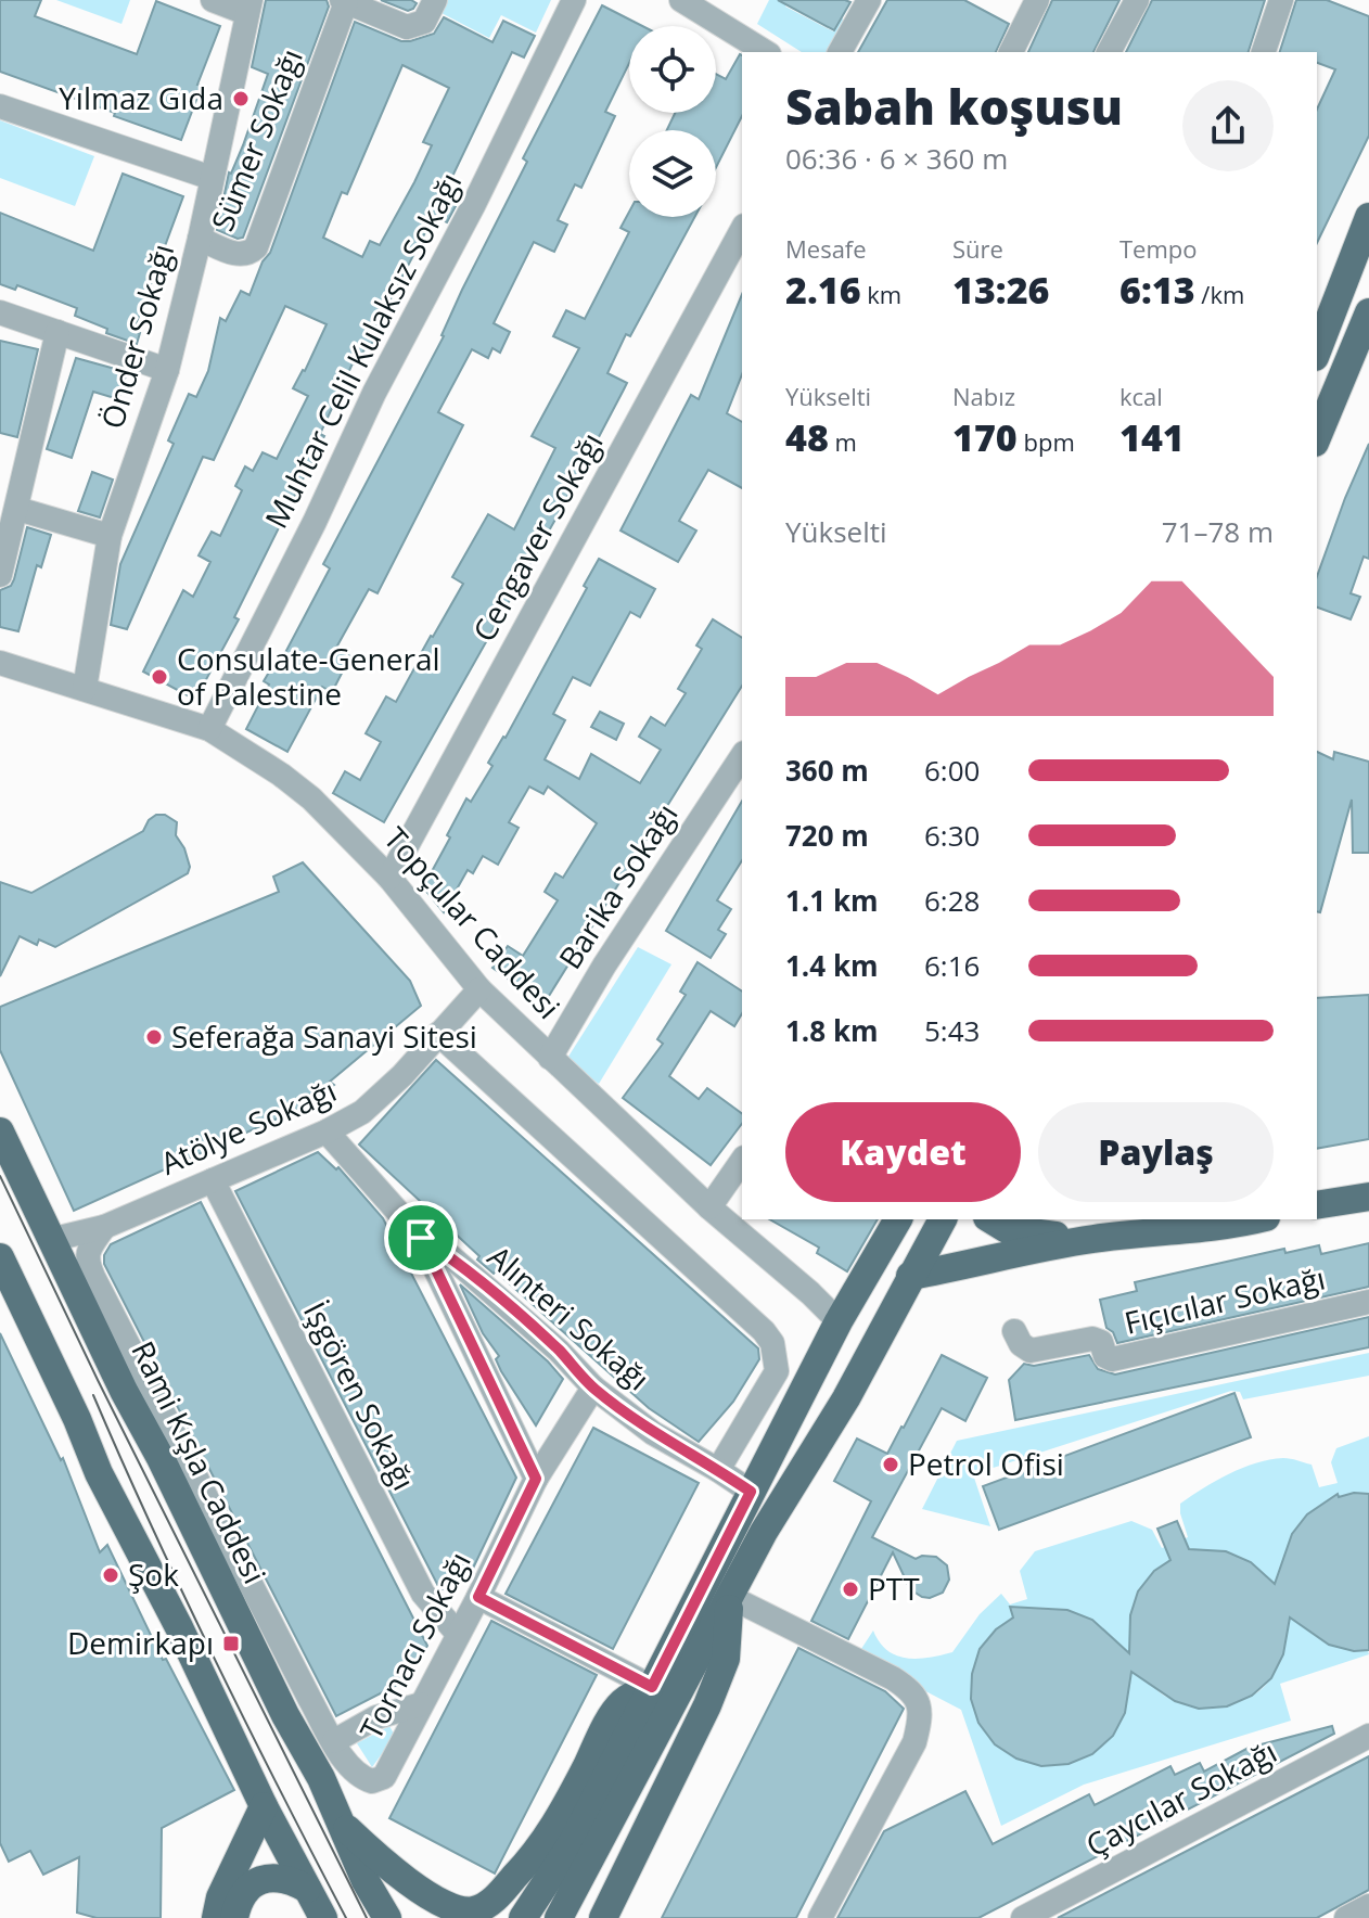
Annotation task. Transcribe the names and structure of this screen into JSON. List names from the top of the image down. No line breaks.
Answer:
{"streets":{"main road":["Rami Kışla Caddesi"],"street":["Sümer Sokağı","Önder Sokağı","Muhtar Celil Kulaksız Sokağı","Cengaver Sokağı","Barika Sokağı","Topçular Caddesi","Atölye Sokağı","Fıçıcılar Sokağı","Alınteri Sokağı","İşgören Sokağı","Tornacı Sokağı","Çaycılar Sokağı"]},"crossings":[["Sümer Sokağı","Önder Sokağı"],["Önder Sokağı","Topçular Caddesi"],["Muhtar Celil Kulaksız Sokağı","Topçular Caddesi"],["Cengaver Sokağı","Topçular Caddesi"],["Barika Sokağı","Topçular Caddesi"],["Topçular Caddesi","Atölye Sokağı"],["Atölye Sokağı","Alınteri Sokağı"],["Atölye Sokağı","İşgören Sokağı"],["Atölye Sokağı","Rami Kışla Caddesi"],["Atölye Sokağı","Tornacı Sokağı"],["Alınteri Sokağı","Tornacı Sokağı"],["İşgören Sokağı","Tornacı Sokağı"]],"places":{"other":["Yılmaz Gıda","Consulate-General of Palestine","Seferağa Sanayi Sitesi","Petrol Ofisi","Şok","PTT"],"transit":["Demirkapı"]},"page":{"heading":["Sabah koşusu","06:36 · 6 × 360 m"],"stats":[["Mesafe","2.16 km"],["Süre","13:26"],["Tempo","6:13 /km"],["Yükselti","48 m"],["Nabız","170 bpm"],["kcal","141"]],"chart":["Yükselti","71–78 m"],"list":[{"name":"360 m","note":"6:00"},{"name":"720 m","note":"6:30"},{"name":"1.1 km","note":"6:28"},{"name":"1.4 km","note":"6:16"},{"name":"1.8 km","note":"5:43"}],"buttons":["Kaydet","Paylaş"]}}
